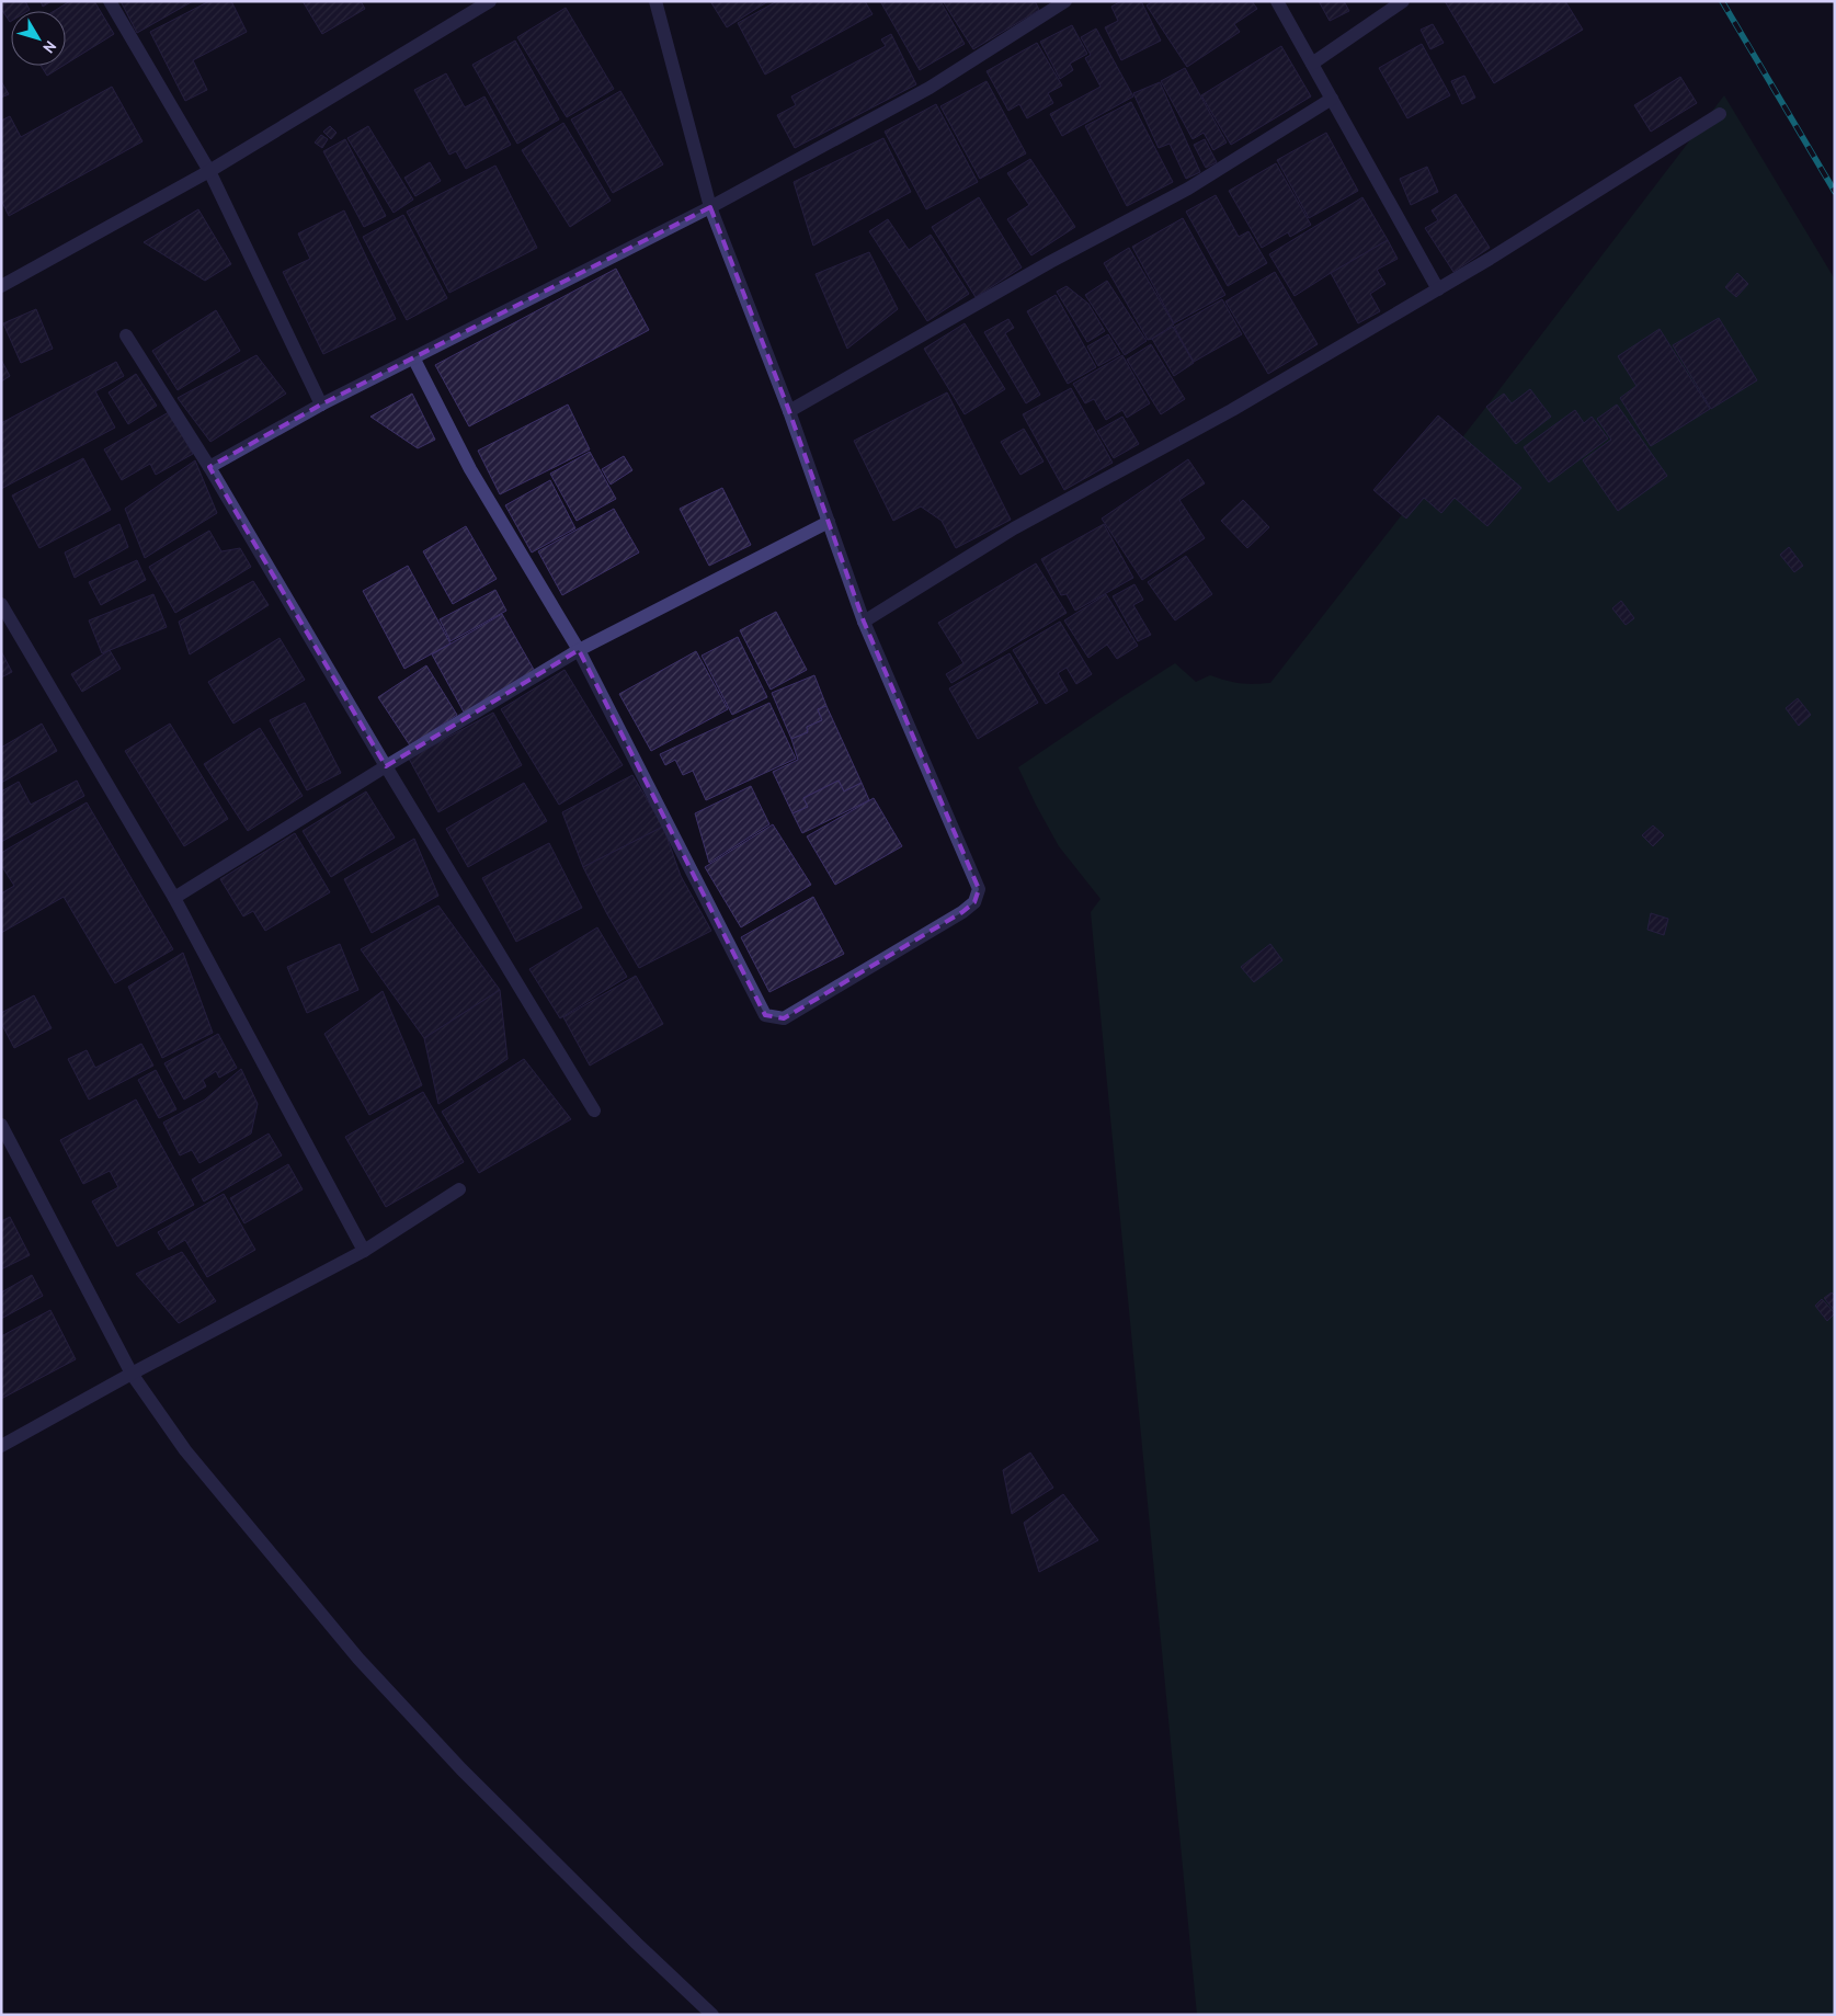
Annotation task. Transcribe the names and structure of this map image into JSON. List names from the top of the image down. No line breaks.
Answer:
{"north":"bottom right"}
